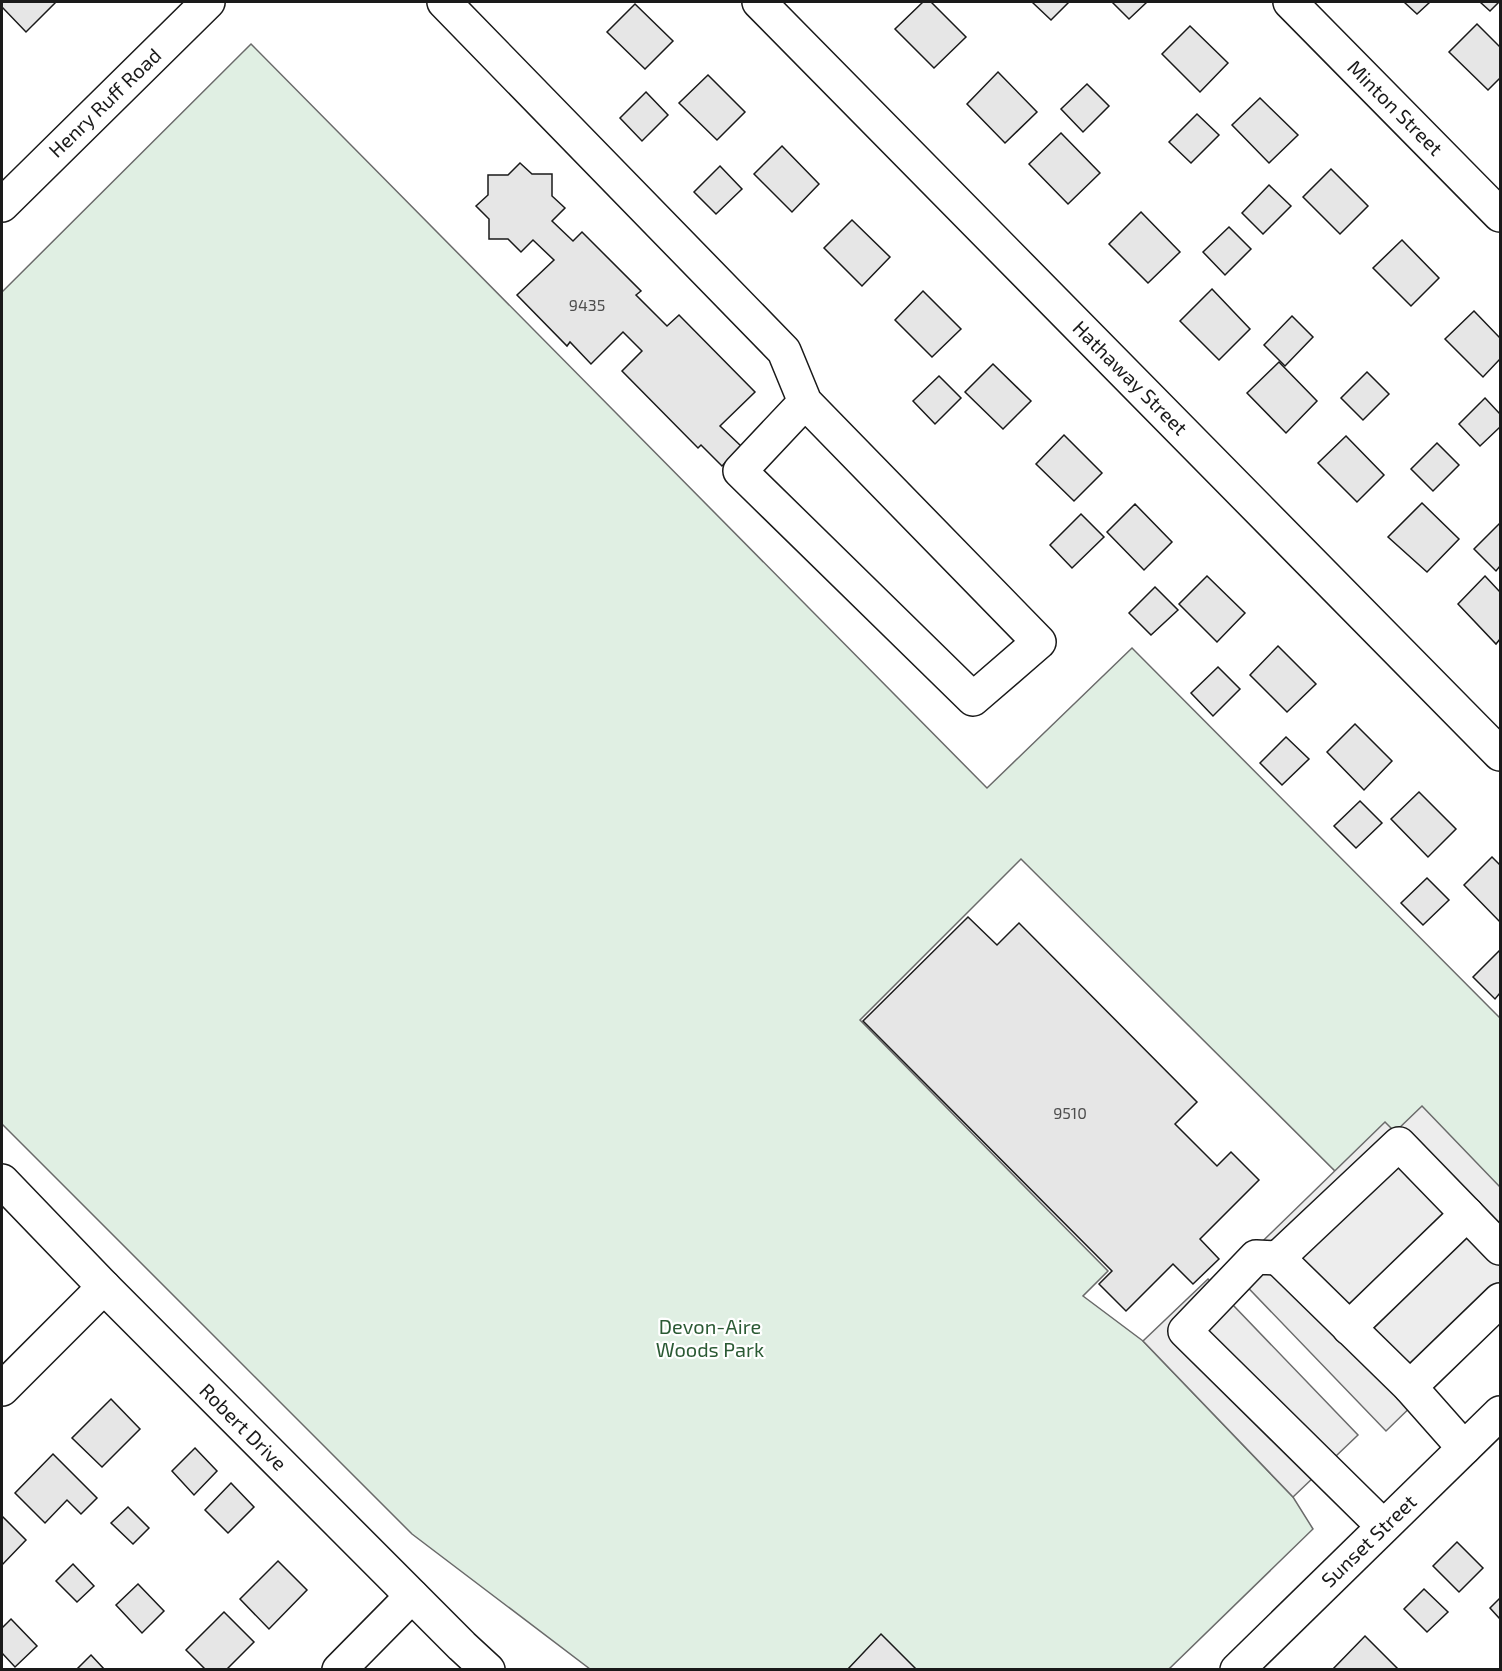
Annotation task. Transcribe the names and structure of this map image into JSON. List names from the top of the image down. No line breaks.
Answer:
{"streets":{"street":["Henry Ruff Road","Minton Street","Hathaway Street","Robert Drive","Sunset Street"]},"parks":["Devon-Aire Woods Park"],"house_numbers":["9435","9510"]}
